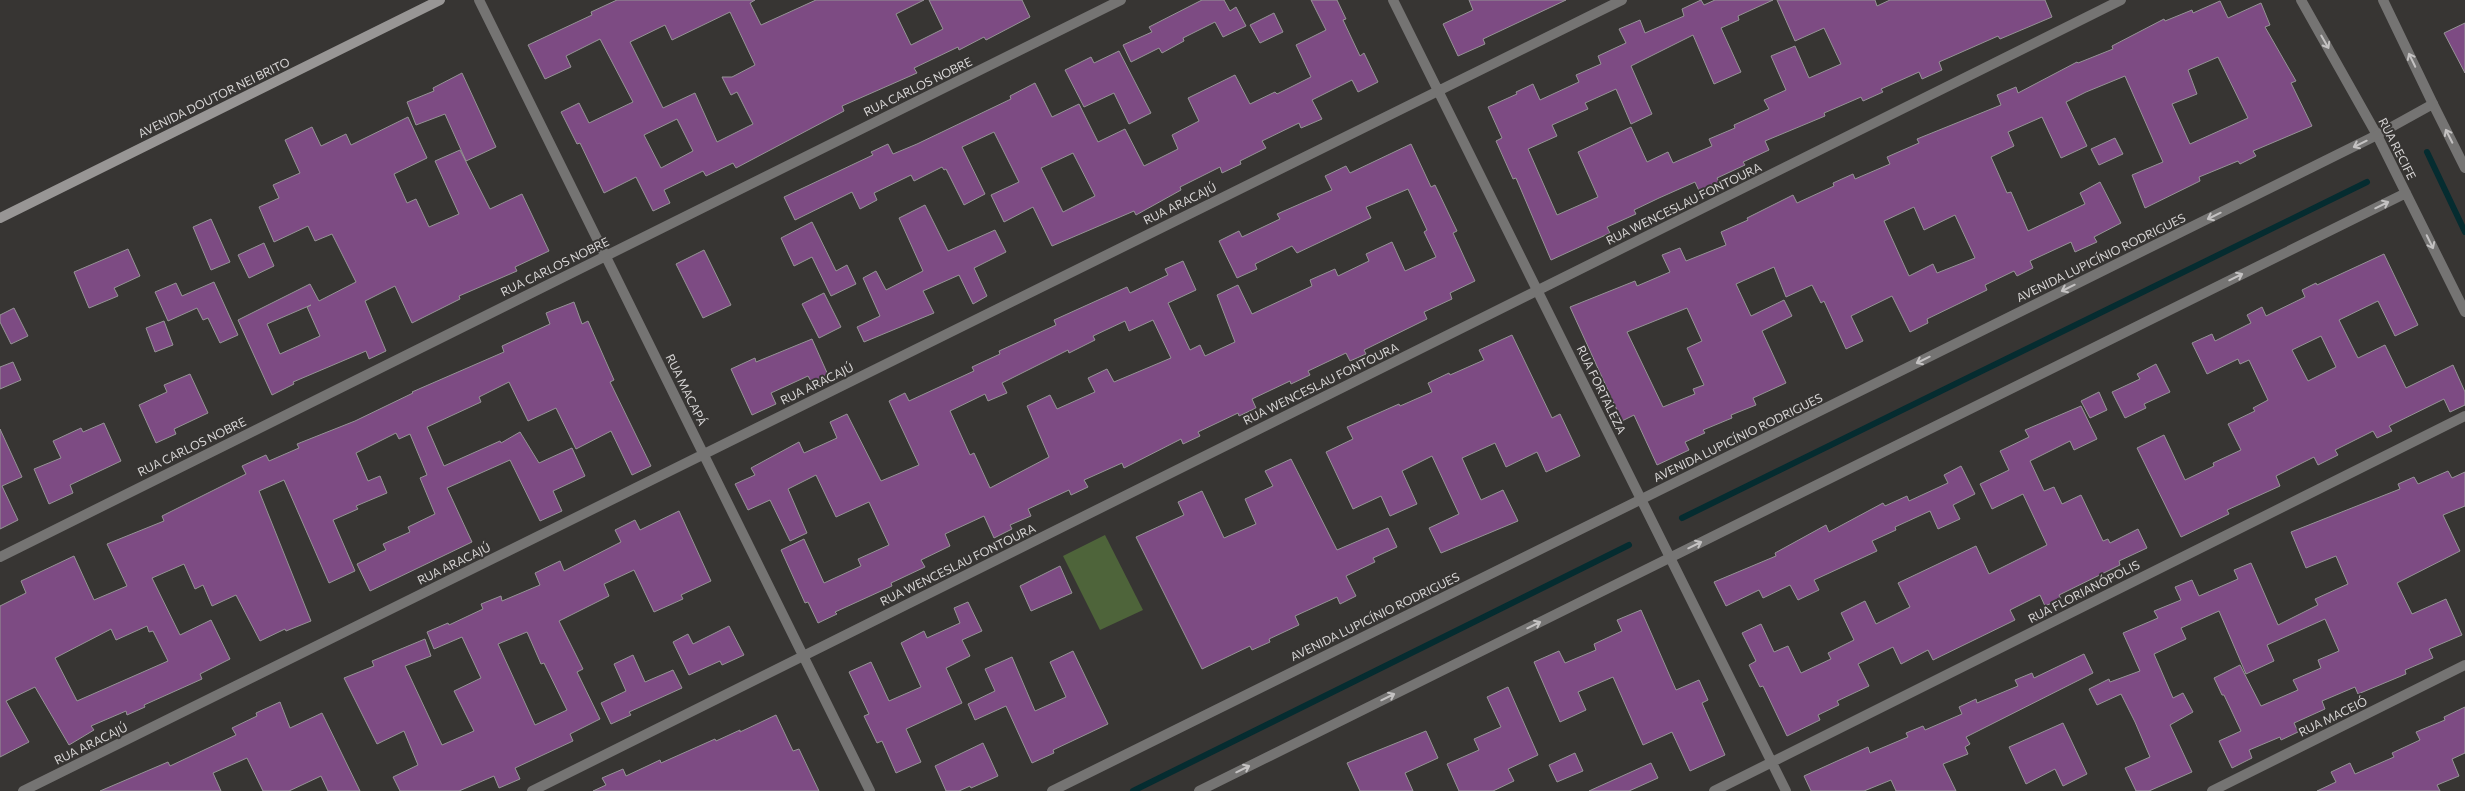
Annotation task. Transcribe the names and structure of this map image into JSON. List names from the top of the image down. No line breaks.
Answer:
{"streets":{"main road":["AVENIDA DOUTOR NEI BRITO"],"street":["RUA CARLOS NOBRE","RUA RECIFE","RUA ARACAJÚ","RUA WENCESLAU FONTOURA","AVENIDA LUPICÍNIO RODRIGUES","RUA MACAPÁ","RUA FORTALEZA","RUA FLORIANÓPOLIS","RUA MACEIÓ"]},"crossings":[["RUA CARLOS NOBRE","RUA MACAPÁ"],["RUA RECIFE","AVENIDA LUPICÍNIO RODRIGUES"],["RUA ARACAJÚ","RUA MACAPÁ"],["RUA ARACAJÚ","RUA FORTALEZA"],["RUA WENCESLAU FONTOURA","RUA MACAPÁ"],["RUA WENCESLAU FONTOURA","RUA FORTALEZA"],["AVENIDA LUPICÍNIO RODRIGUES","RUA FORTALEZA"],["RUA FORTALEZA","RUA FLORIANÓPOLIS"]]}
